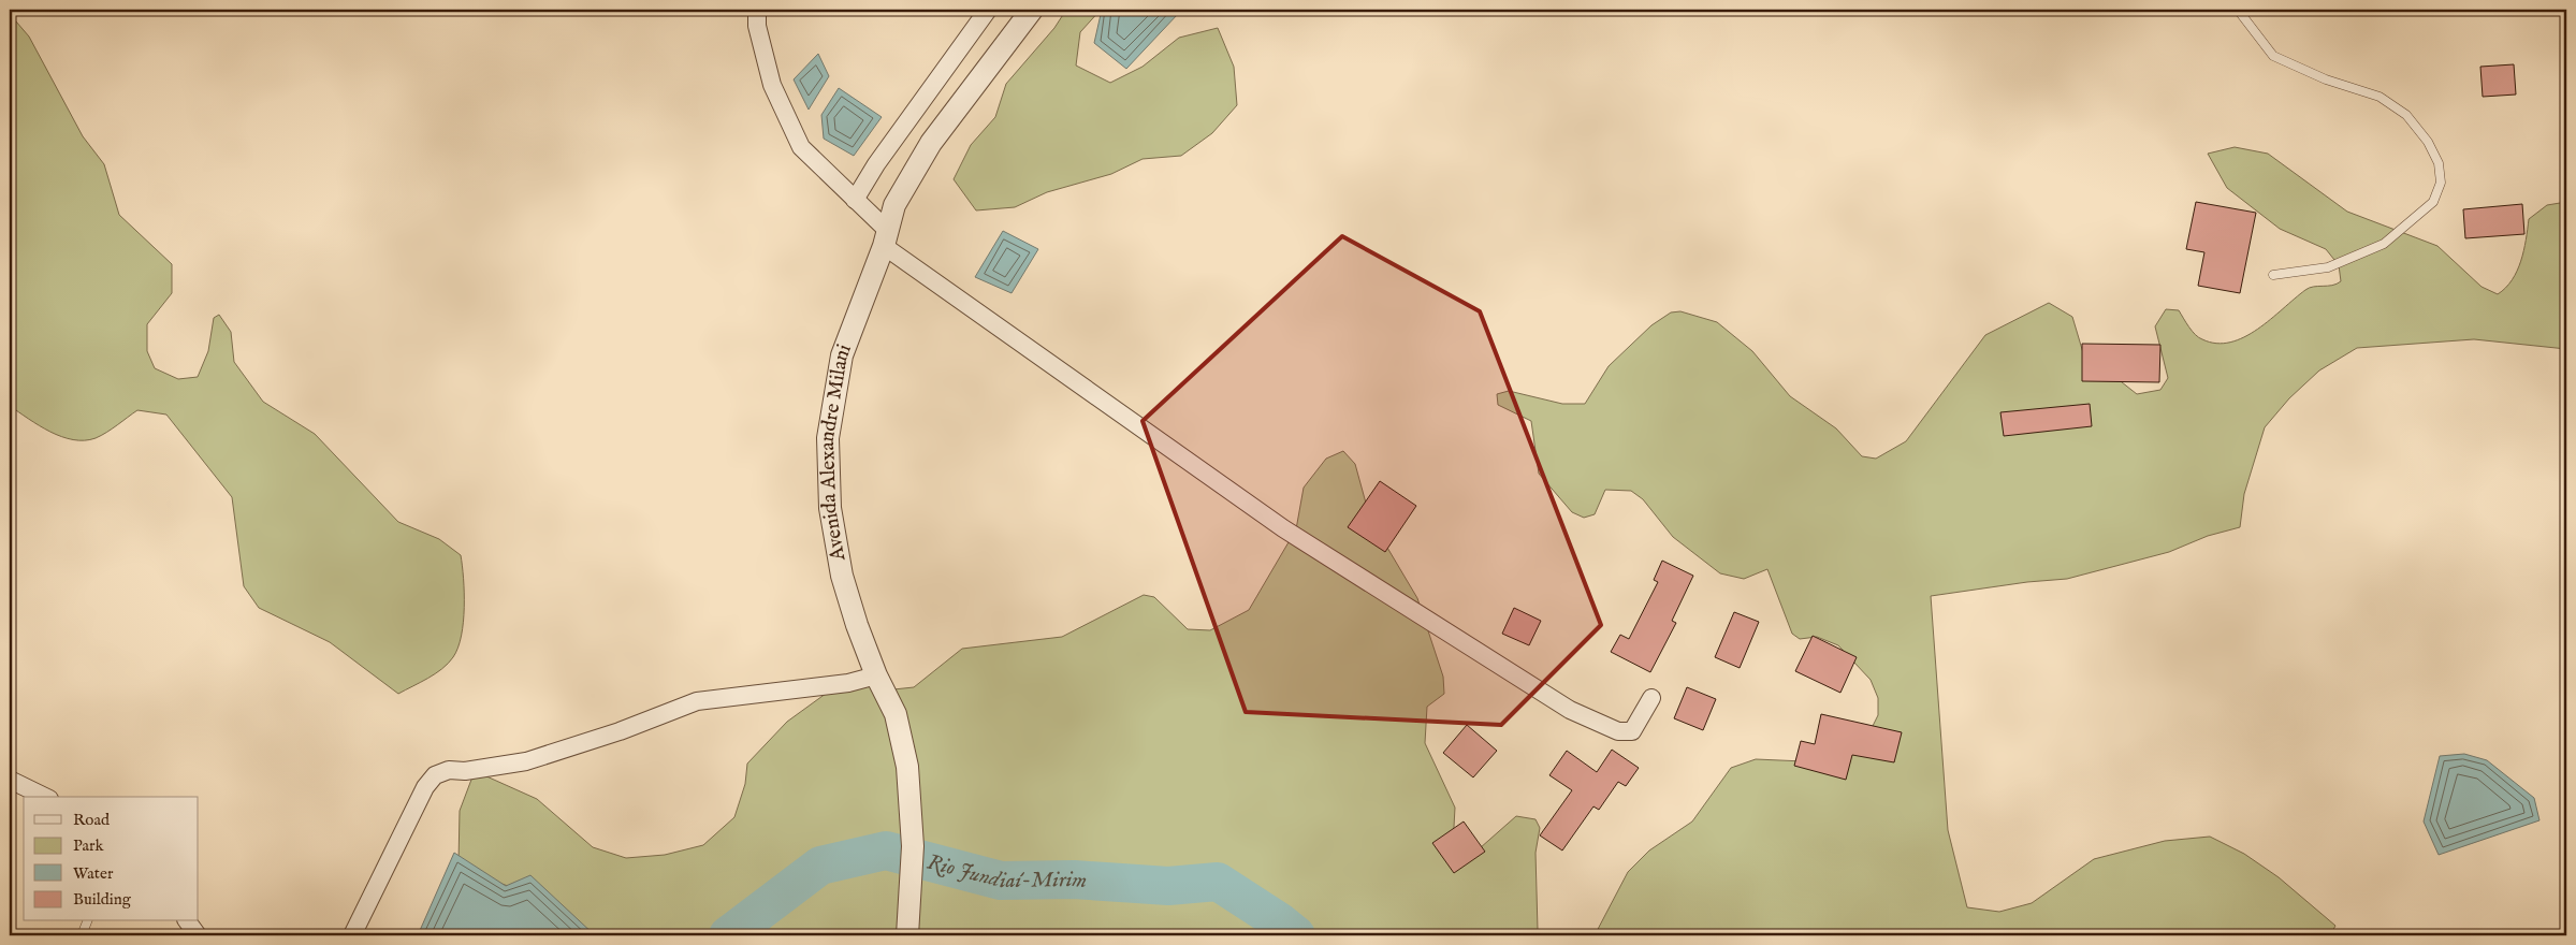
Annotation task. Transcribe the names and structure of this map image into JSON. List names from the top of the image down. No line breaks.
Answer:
{"streets":{"street":["Avenida Alexandre Milani"]},"water":["Rio Jundiaí-Mirim"],"legend":["Road","Park","Water","Building"]}
